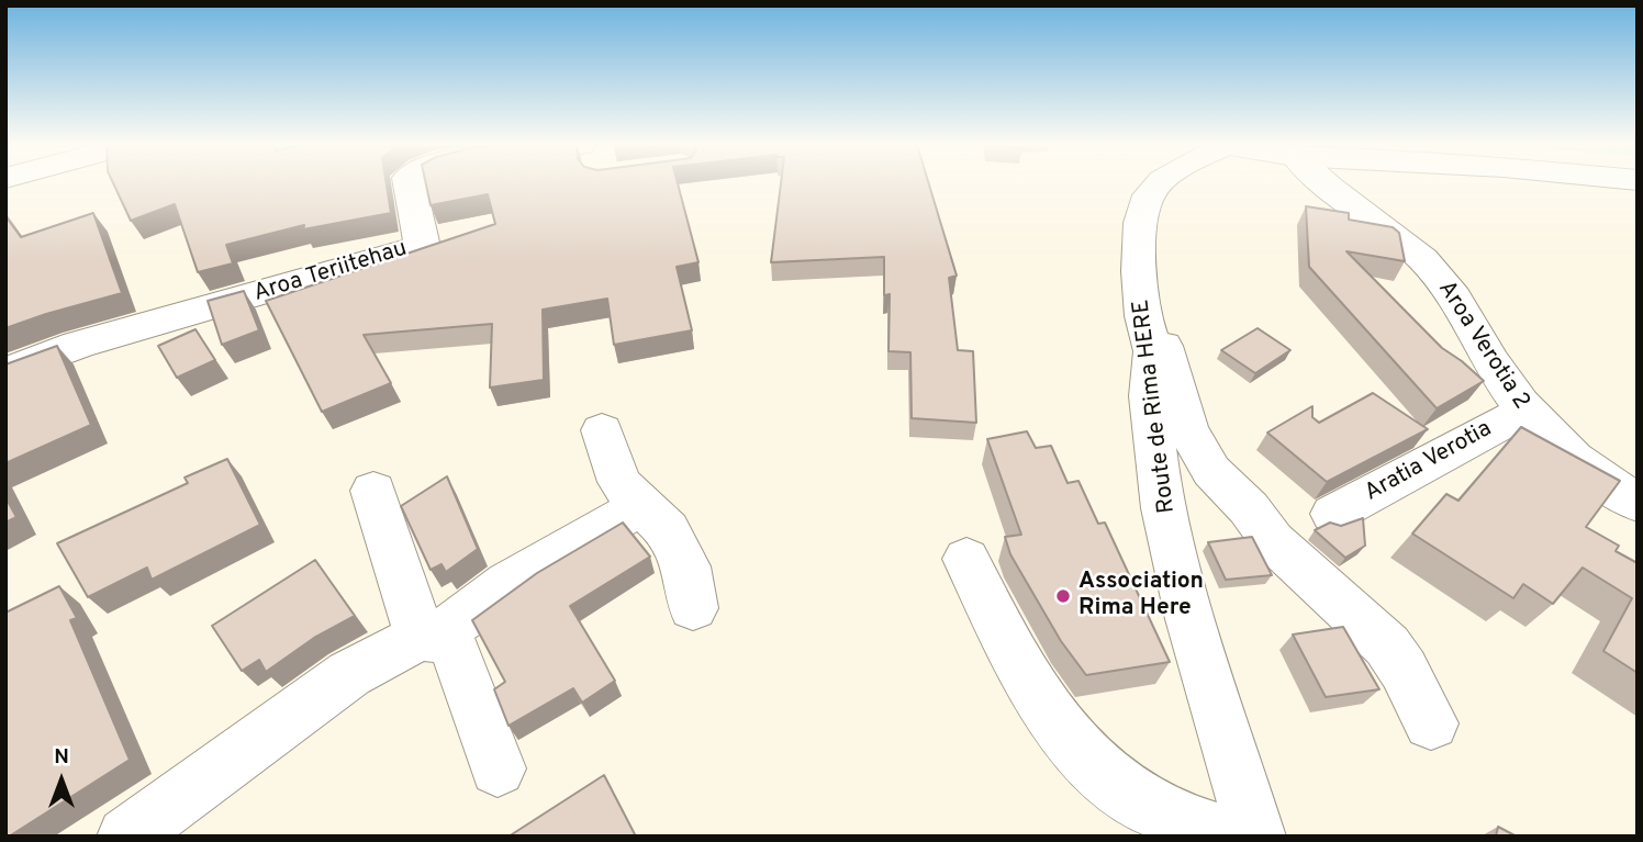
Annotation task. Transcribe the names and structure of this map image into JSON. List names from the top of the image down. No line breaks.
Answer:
{"streets":{"street":["Aroa Teriitehau","Aroa Verotia 2","Route de Rima HERE","Aratia Verotia"]},"crossings":[["Aroa Verotia 2","Aratia Verotia"]],"places":["Association Rima Here"],"north":"top"}
